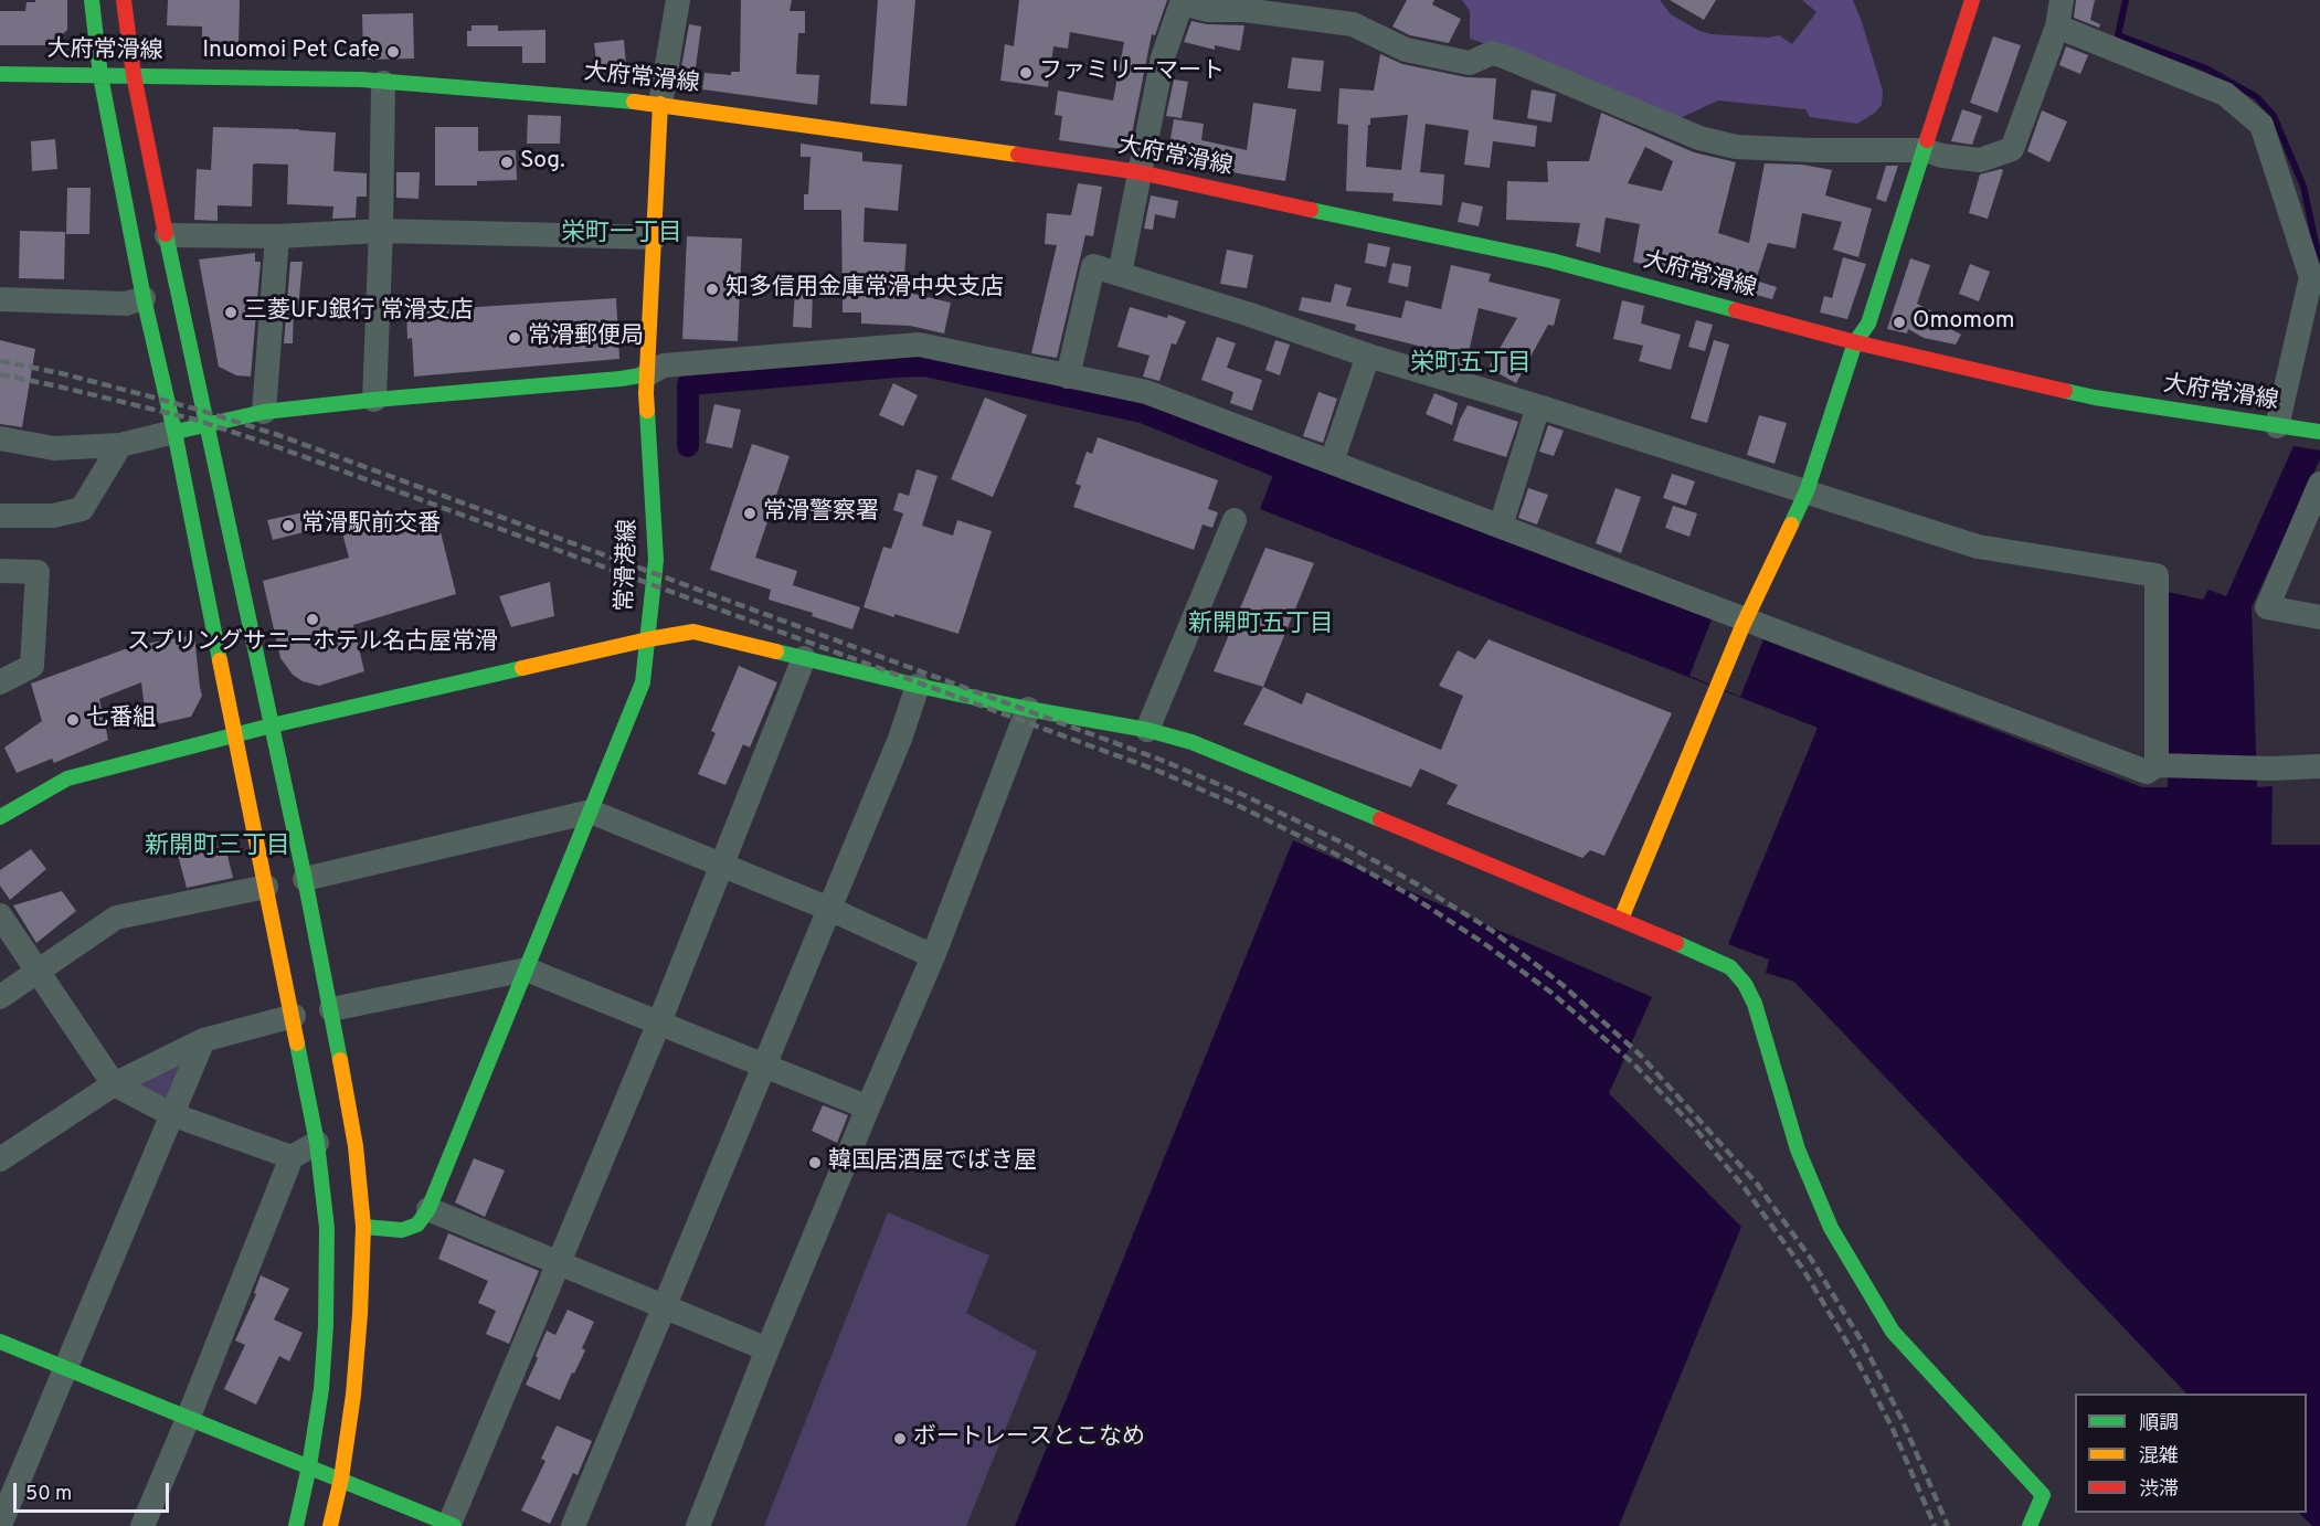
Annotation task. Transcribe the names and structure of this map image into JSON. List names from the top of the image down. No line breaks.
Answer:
{"streets":{"street":["大府常滑線","常滑港線"]},"crossings":[["大府常滑線","常滑港線"]],"districts":["栄町一丁目","栄町五丁目","新開町五丁目","新開町三丁目"],"places":["Inuomoi Pet Cafe","ファミリーマート","Sog.","知多信用金庫常滑中央支店","三菱UFJ銀行 常滑支店","Omomom","常滑郵便局","常滑警察署","常滑駅前交番","スプリングサニーホテル名古屋常滑","七番組","韓国居酒屋でばき屋","ボートレースとこなめ"],"legend":["順調","混雑","渋滞"],"scale_bar":"50 m"}
